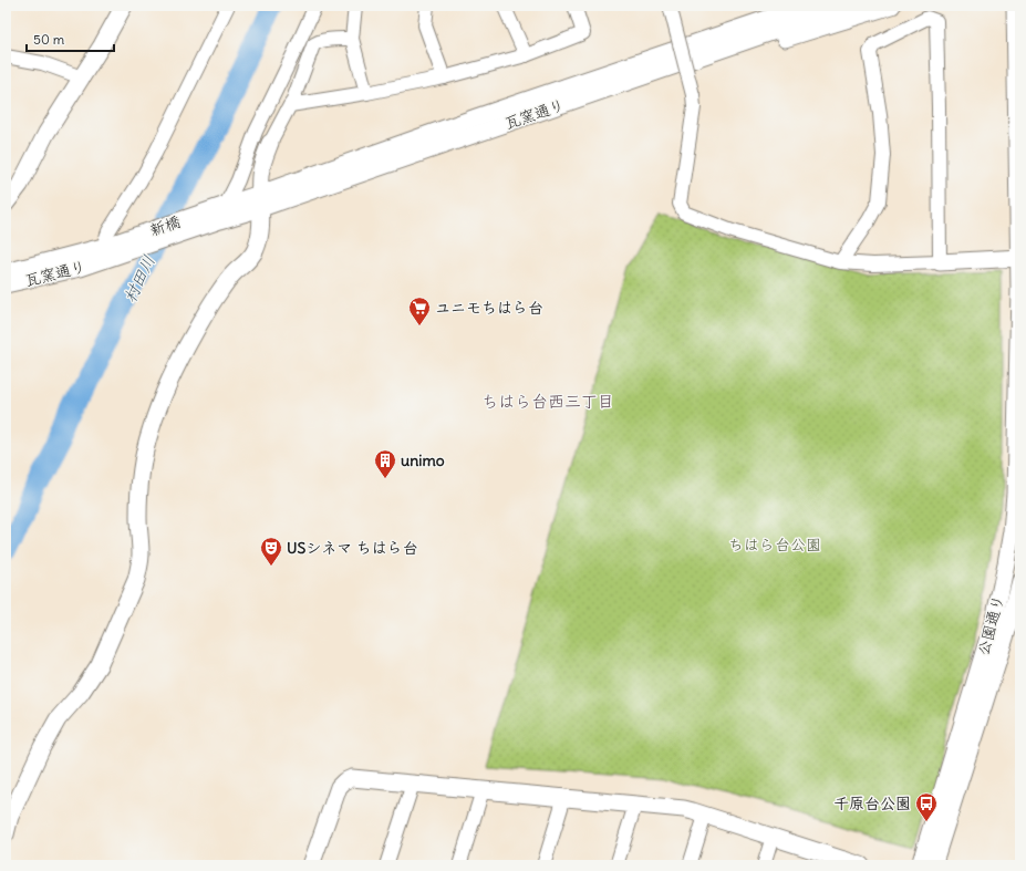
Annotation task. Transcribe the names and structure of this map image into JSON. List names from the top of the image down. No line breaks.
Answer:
{"streets":{"street":["瓦窯通り","新橋","公園通り"]},"crossings":[["瓦窯通り","新橋"]],"districts":["ちはら台西三丁目"],"water":["村田川"],"parks":["ちはら台公園"],"places":{"supermarket":["ユニモちはら台"],"building":["unimo"],"theatre":["USシネマ ちはら台"],"bus stop":["千原台公園"]},"scale_bar":"50 m"}
